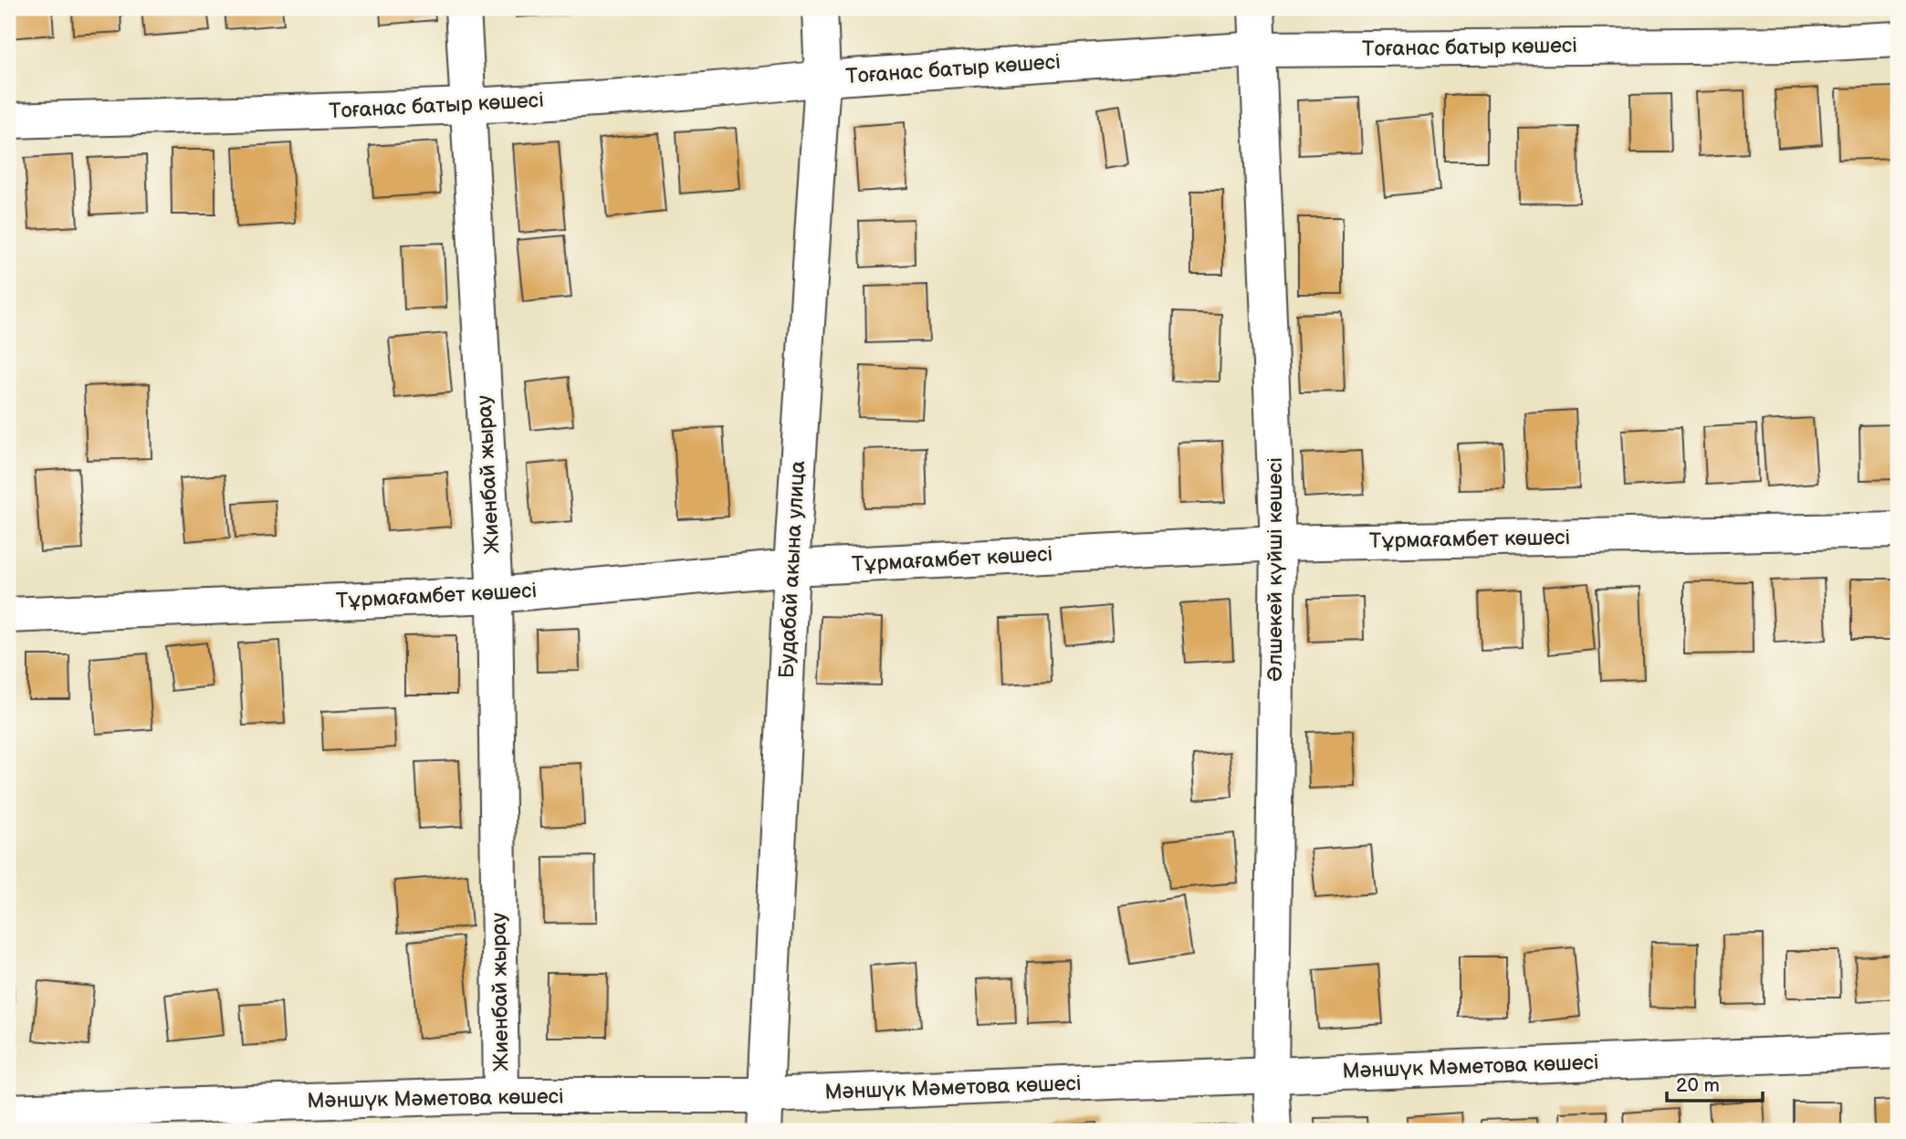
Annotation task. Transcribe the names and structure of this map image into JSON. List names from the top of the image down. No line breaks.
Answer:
{"streets":{"street":["Тоғанас батыр көшесі","Жиенбай жырау","Тұрмағамбет көшесі","Будабай акына улица","Әлшекей күйші көшесі","Мәншүк Мәметова көшесі"]},"crossings":[["Тоғанас батыр көшесі","Жиенбай жырау"],["Тоғанас батыр көшесі","Будабай акына улица"],["Тоғанас батыр көшесі","Әлшекей күйші көшесі"],["Жиенбай жырау","Тұрмағамбет көшесі"],["Жиенбай жырау","Мәншүк Мәметова көшесі"],["Тұрмағамбет көшесі","Будабай акына улица"],["Тұрмағамбет көшесі","Әлшекей күйші көшесі"],["Будабай акына улица","Мәншүк Мәметова көшесі"],["Әлшекей күйші көшесі","Мәншүк Мәметова көшесі"]],"scale_bar":"20 m"}
